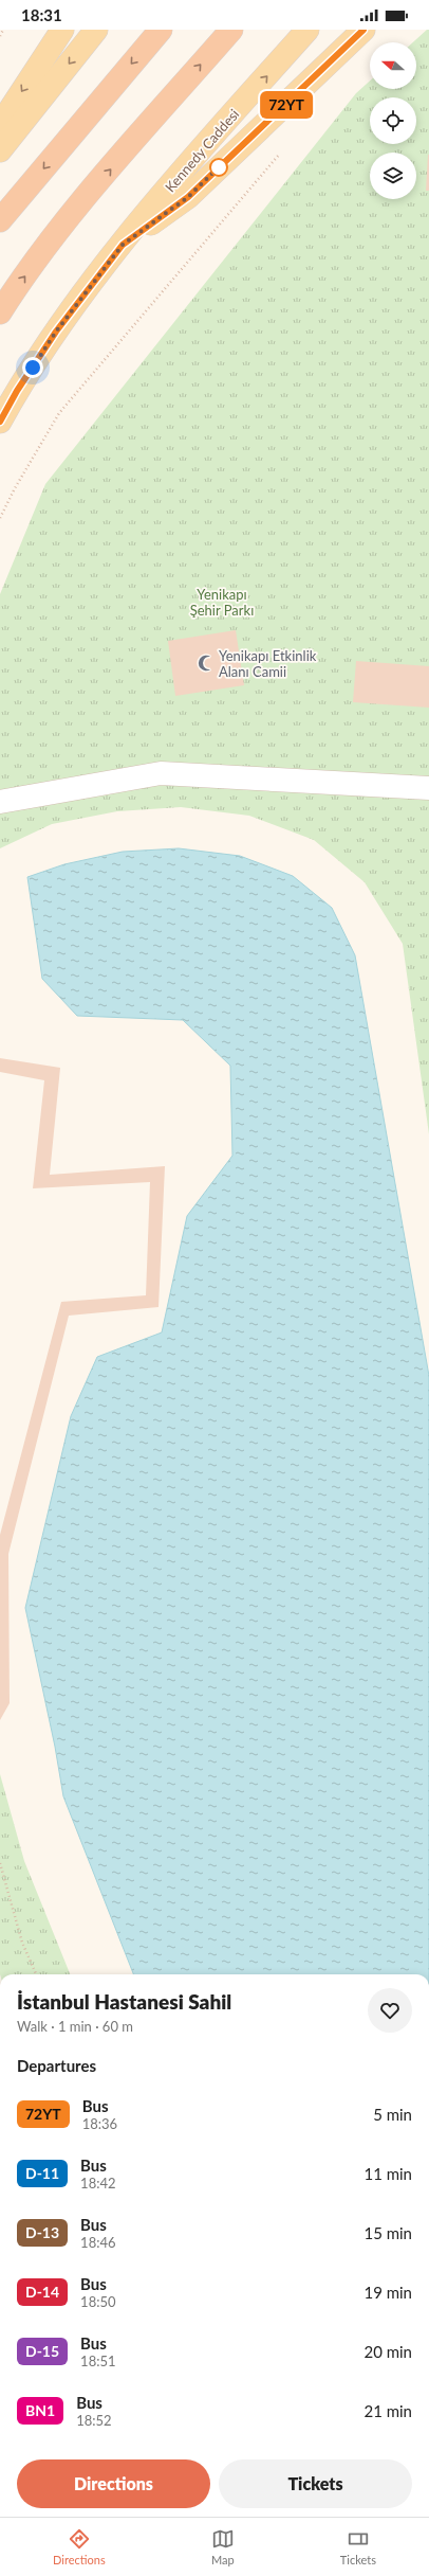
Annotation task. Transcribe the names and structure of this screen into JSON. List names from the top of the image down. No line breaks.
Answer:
{"streets":{"main road":["Kennedy Caddesi"]},"parks":["Yenikapı Şehir Parkı"],"places":{"mosque":["Yenikapı Etkinlik Alanı Camii"]},"lines":["bus line 72YT"],"north":"left","page":{"status":"18:31","on_map":"72YT","heading":[["İstanbul Hastanesi Sahil","Walk · 1 min · 60 m"],"Departures"],"list":[{"mark":"72YT","name":"Bus","note":"18:36","value":"5 min"},{"mark":"D-11","name":"Bus","note":"18:42","value":"11 min"},{"mark":"D-13","name":"Bus","note":"18:46","value":"15 min"},{"mark":"D-14","name":"Bus","note":"18:50","value":"19 min"},{"mark":"D-15","name":"Bus","note":"18:51","value":"20 min"},{"mark":"BN1","name":"Bus","note":"18:52","value":"21 min"}],"buttons":["Directions","Tickets"],"tabs":["Directions","Map","Tickets"]}}
